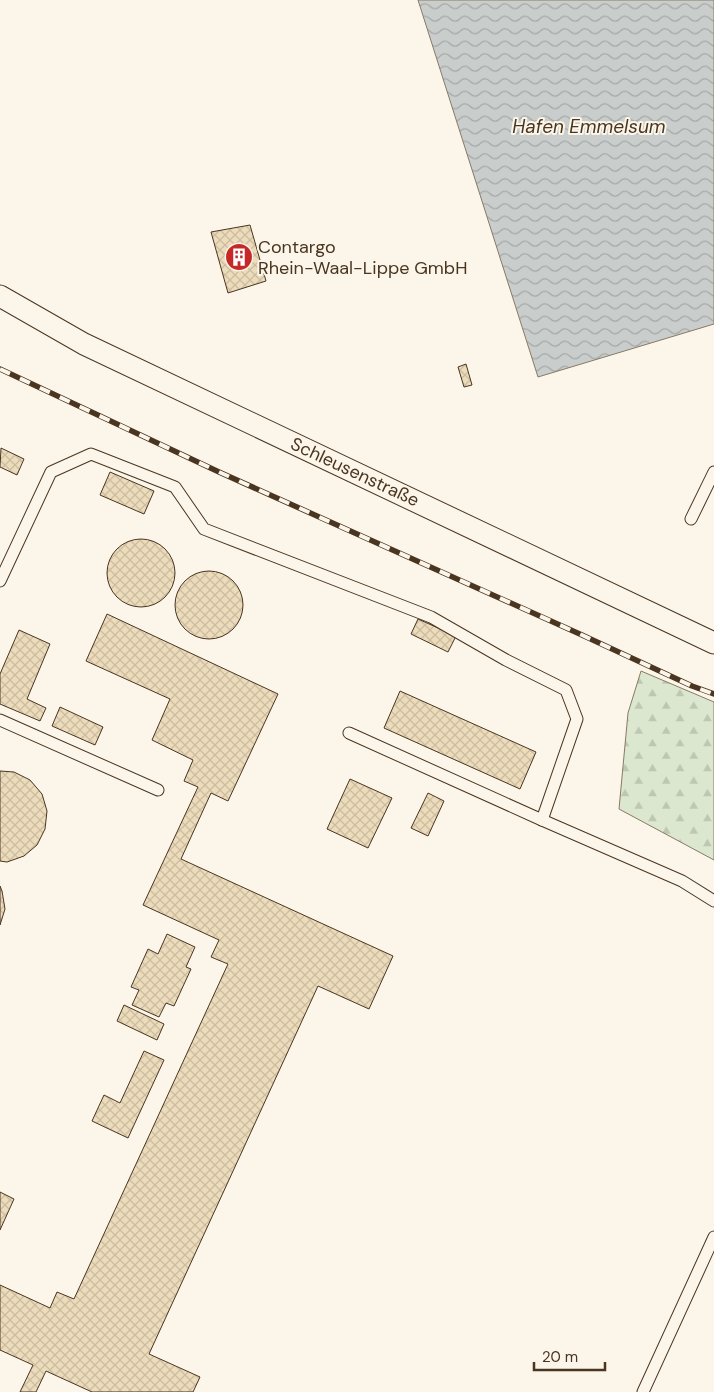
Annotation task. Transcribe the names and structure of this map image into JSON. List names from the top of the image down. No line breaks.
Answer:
{"streets":{"street":["Schleusenstraße"]},"water":["Hafen Emmelsum"],"places":{"building":["Contargo Rhein-Waal-Lippe GmbH"]},"scale_bar":"20 m"}
